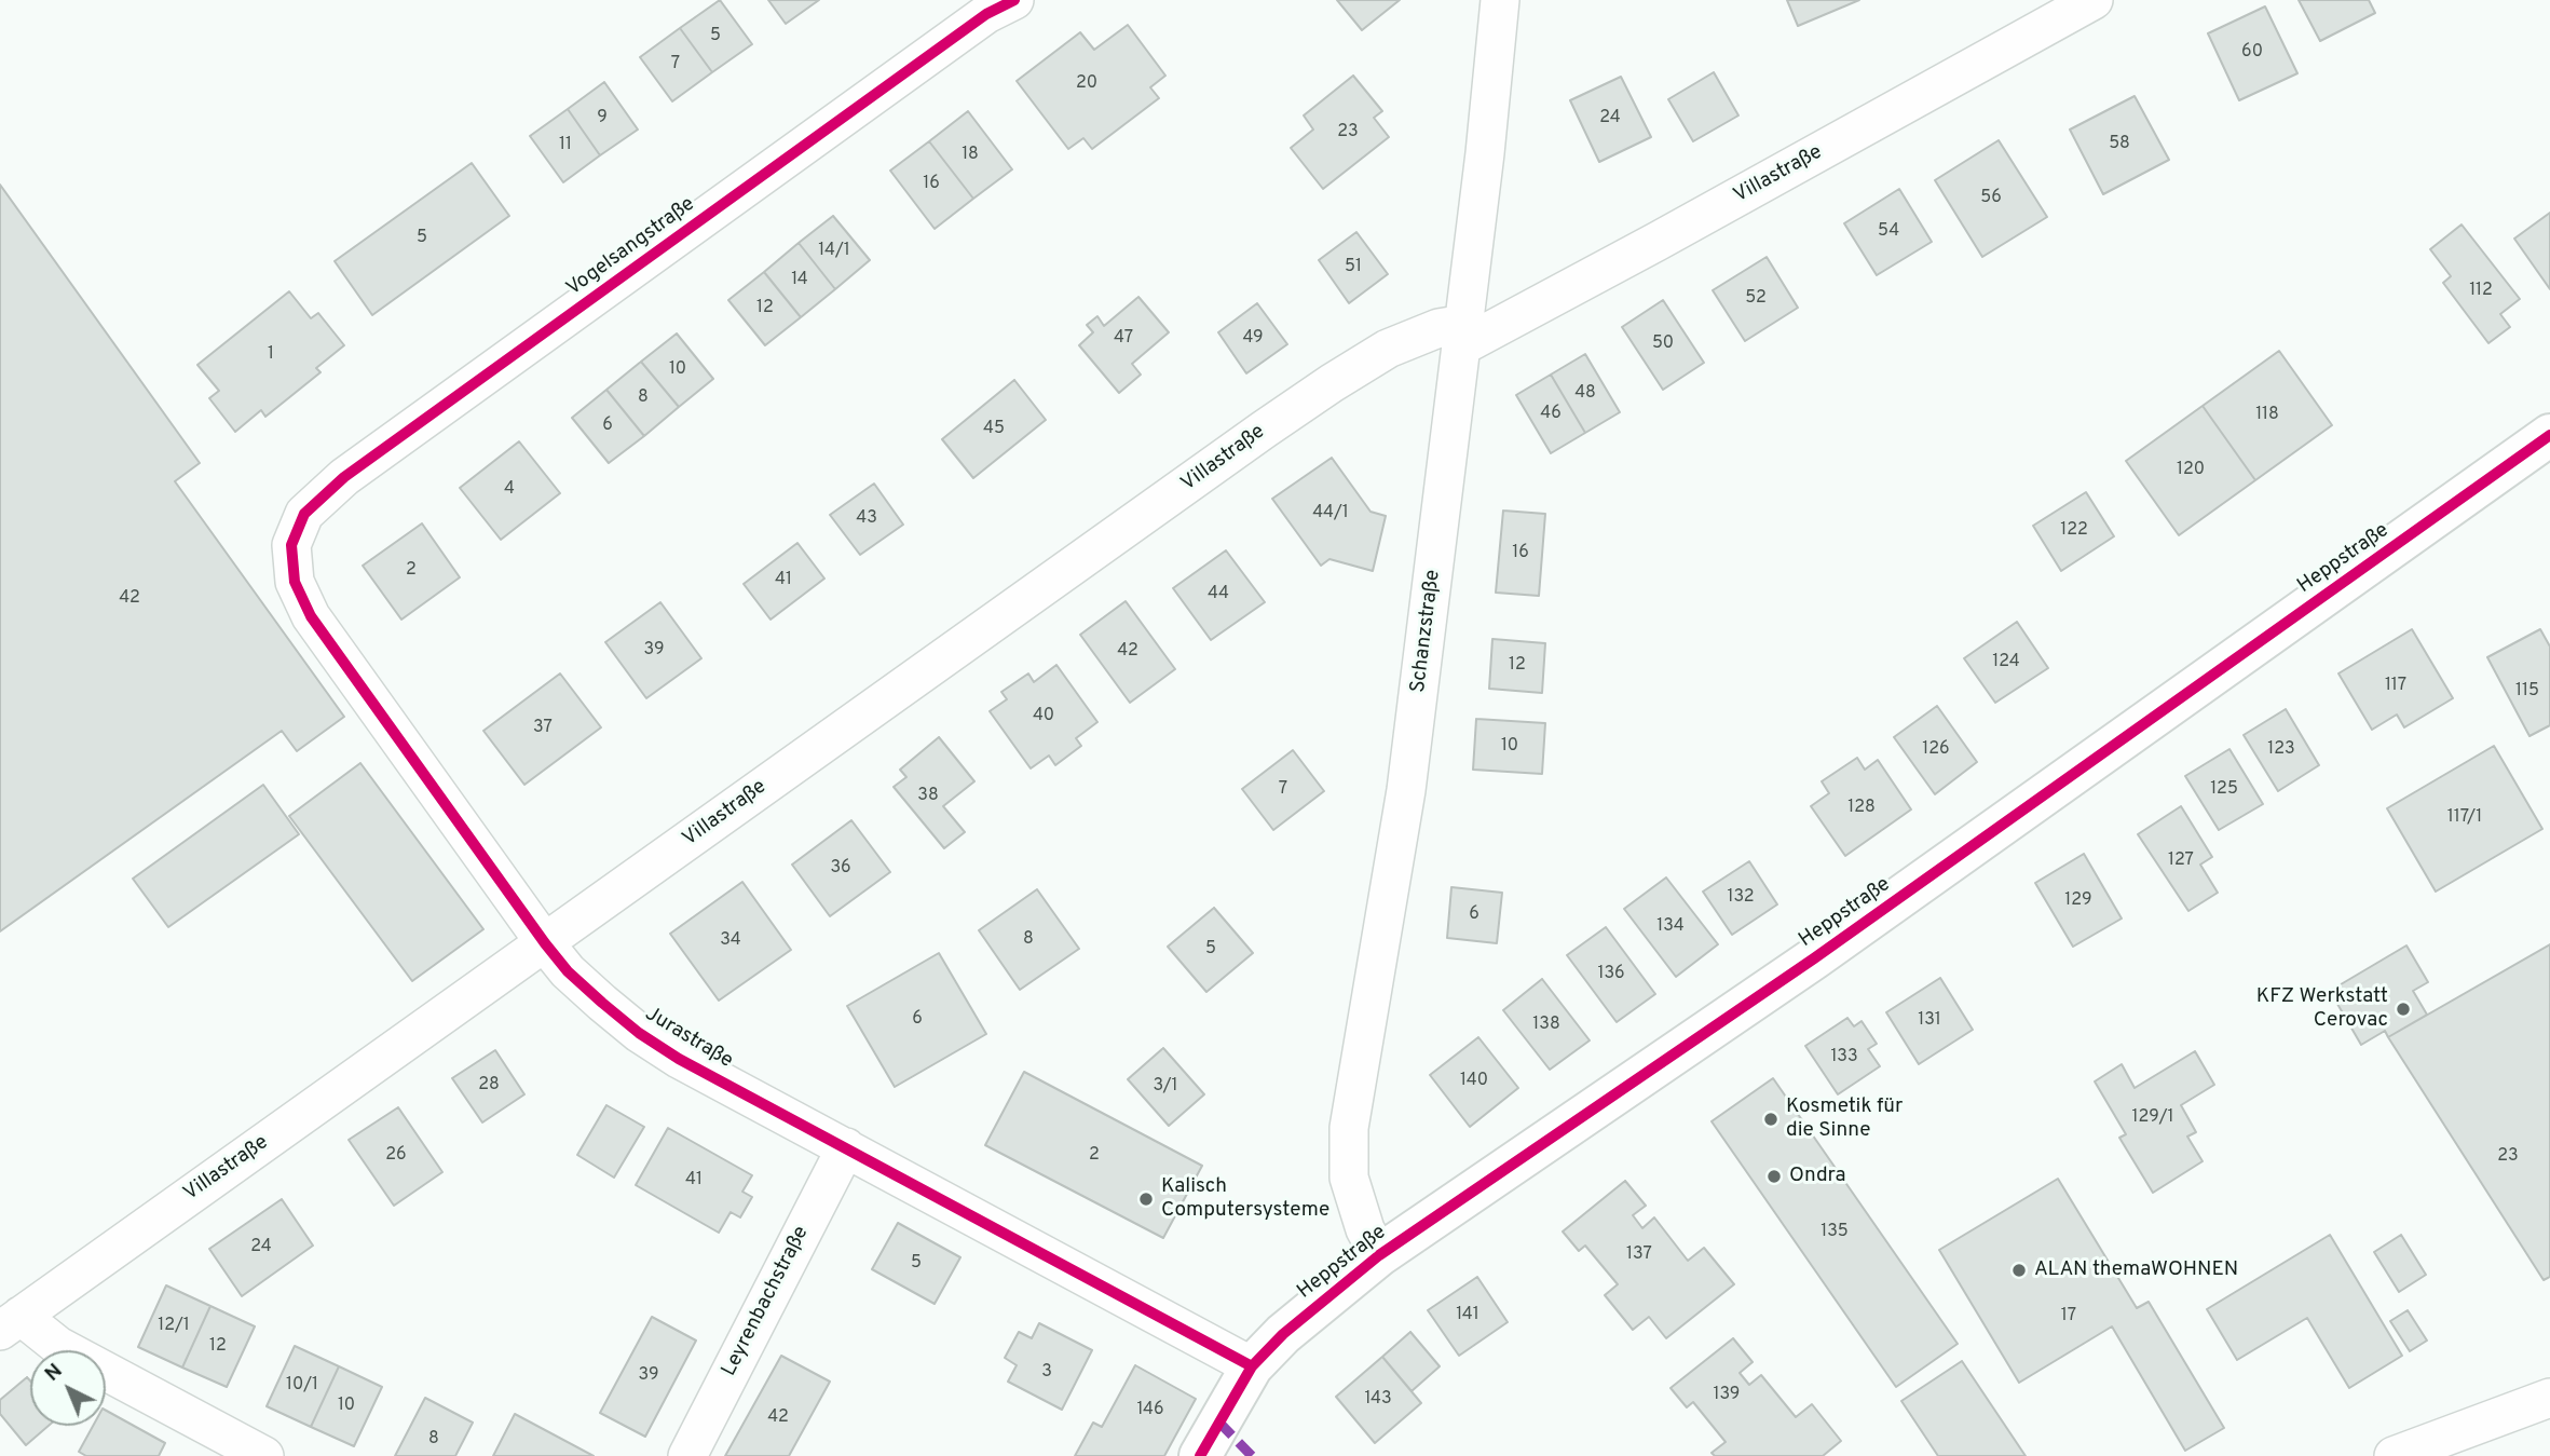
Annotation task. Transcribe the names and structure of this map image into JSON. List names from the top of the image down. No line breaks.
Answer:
{"streets":{"street":["Villastraße","Vogelsangstraße","Heppstraße","Schanzstraße","Jurastraße","Leyrenbachstraße"]},"crossings":[["Villastraße","Schanzstraße"],["Villastraße","Jurastraße"],["Vogelsangstraße","Jurastraße"],["Heppstraße","Schanzstraße"],["Heppstraße","Jurastraße"],["Jurastraße","Leyrenbachstraße"]],"places":["KFZ Werkstatt Cerovac","Kosmetik für die Sinne","Ondra","Kalisch Computersysteme","ALAN themaWOHNEN"],"house_numbers":["5","60","7","20","9","24","23","58","11","18","16","56","54","5","14/1","51","14","112","52","12","47","49","50","1","10","48","8","46","118","6","45","120","4","44/1","43","122","16","2","41","44","42","39","42","124","12","117","115","40","37","10","126","123","7","125","38","128","117/1","127","36","132","129","6","134","8","34","5","136","6","131","138","133","140","28","3/1","129/1","26","2","23","41","135","24","137","5","141","17","12/1","12","3","39","10/1","139","143","10","146","42","8"],"north":"top left"}
